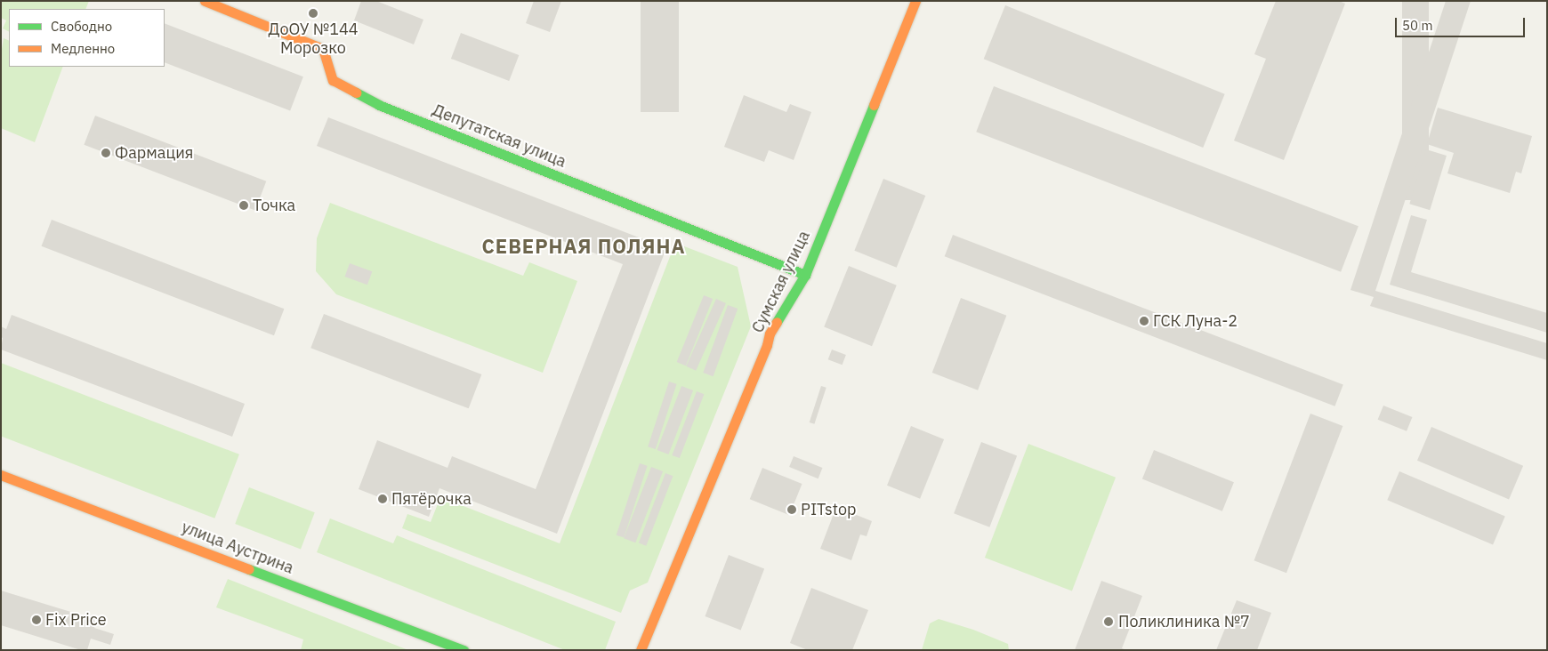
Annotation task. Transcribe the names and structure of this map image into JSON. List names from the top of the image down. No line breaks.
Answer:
{"streets":{"street":["Депутатская улица","Сумская улица","улица Аустрина"]},"crossings":[["Депутатская улица","Сумская улица"]],"districts":["СЕВЕРНАЯ ПОЛЯНА"],"places":["ДоОУ №144 Морозко","Фармация","Точка","ГСК Луна-2","Пятёрочка","PITstop","Fix Price","Поликлиника №7"],"legend":["Свободно","Медленно"],"scale_bar":"50 m"}
